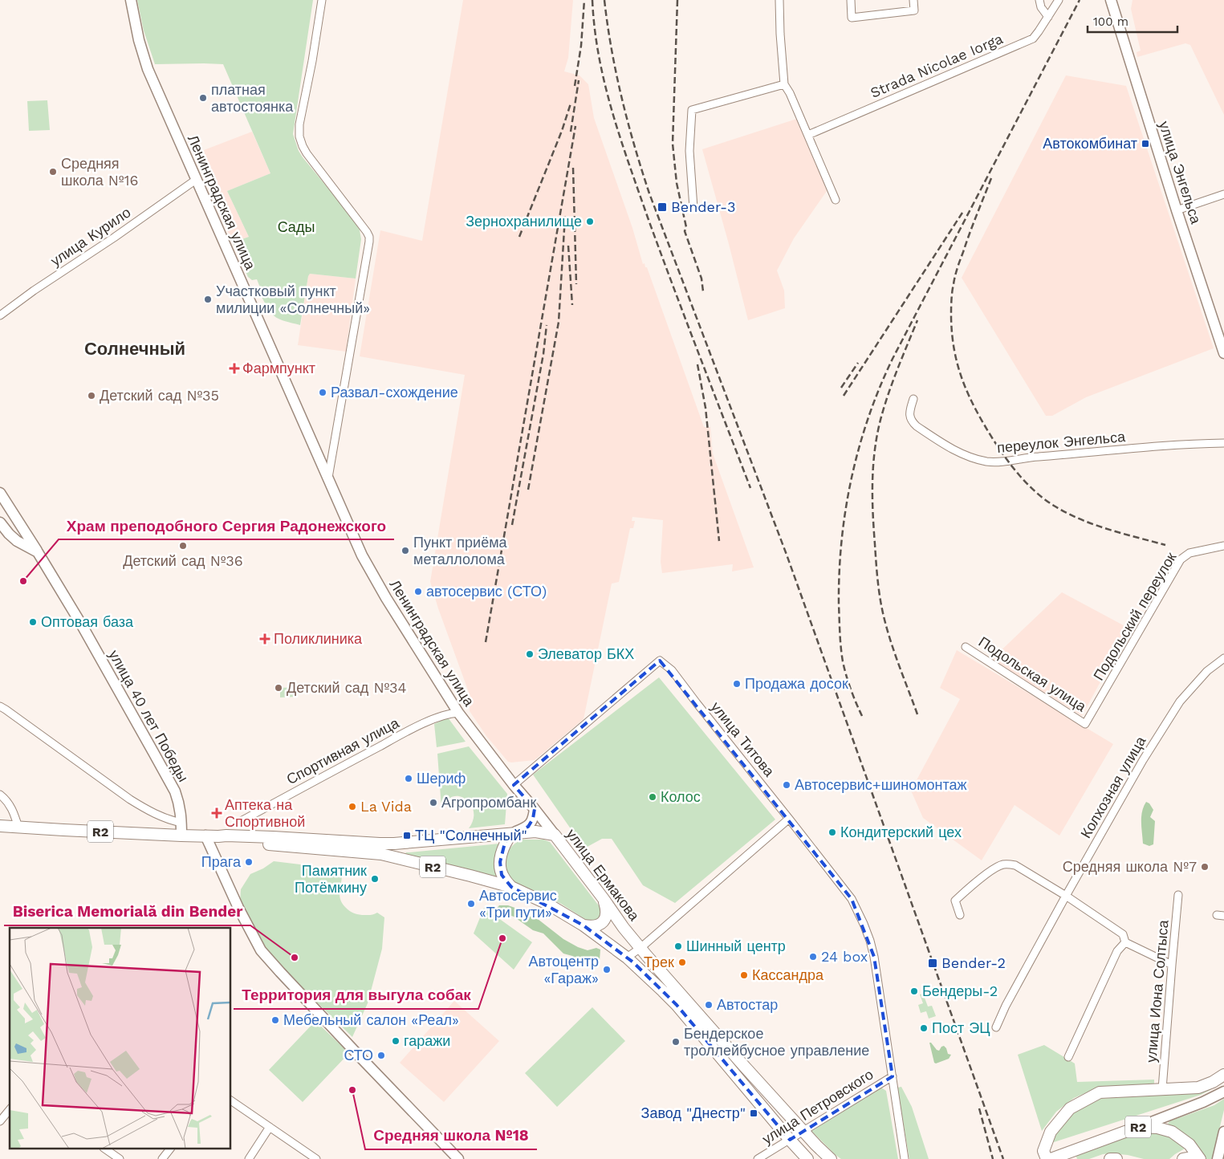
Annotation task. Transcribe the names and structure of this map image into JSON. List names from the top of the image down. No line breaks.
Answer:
{"streets":{"main road":["R2","улица Ермакова"],"street":["Strada Nicolae Iorga","улица Энгельса","Ленинградская улица","улица Курило","переулок Энгельса","Подольский переулок","Подольская улица","улица 40 лет Победы","улица Титова","Спортивная улица","Колхозная улица","улица Иона Солтыса","улица Петровского"]},"crossings":[["Ленинградская улица","улица Курило"],["Ленинградская улица","улица Титова"],["Ленинградская улица","Спортивная улица"],["Ленинградская улица","улица Ермакова"],["Подольский переулок","Подольская улица"],["улица 40 лет Победы","улица Ермакова"],["R2","улица Ермакова"],["R2","улица Петровского"],["улица Ермакова","улица Петровского"]],"districts":["Солнечный"],"parks":["Сады"],"places":{"other":["платная автостоянка","Средняя школа №16","Зернохранилище","Участковый пункт милиции «Солнечный»","Развал-схождение","Детский сад №35","Детский сад №36","Пункт приёма металлолома","Храм преподобного Сергия Радонежского","автосервис (СТО)","Оптовая база","Элеватор БКХ","Продажа досок","Детский сад №34","Шериф","Автосервис+шиномонтаж","Колос","Агропромбанк","La Vida","Кондитерский цех","Прага","Средняя школа №7","Памятник Потёмкину","Автосервис «Три пути»","Территория для выгула собак","Шинный центр","24 box","Biserica Memorială din Bender","Трек","Автоцентр «Гараж»","Кассандра","Бендеры-2","Автостар","Мебельный салон «Реал»","Пост ЭЦ","гаражи","Бендерское троллейбусное управление","СТО","Средняя школа №18"],"transit":["Автокомбинат","Bender-3","ТЦ \"Солнечный\"","Bender-2","Завод \"Днестр\""],"health":["Фармпункт","Поликлиника","Аптека на Спортивной"]},"scale_bar":"100 m"}
